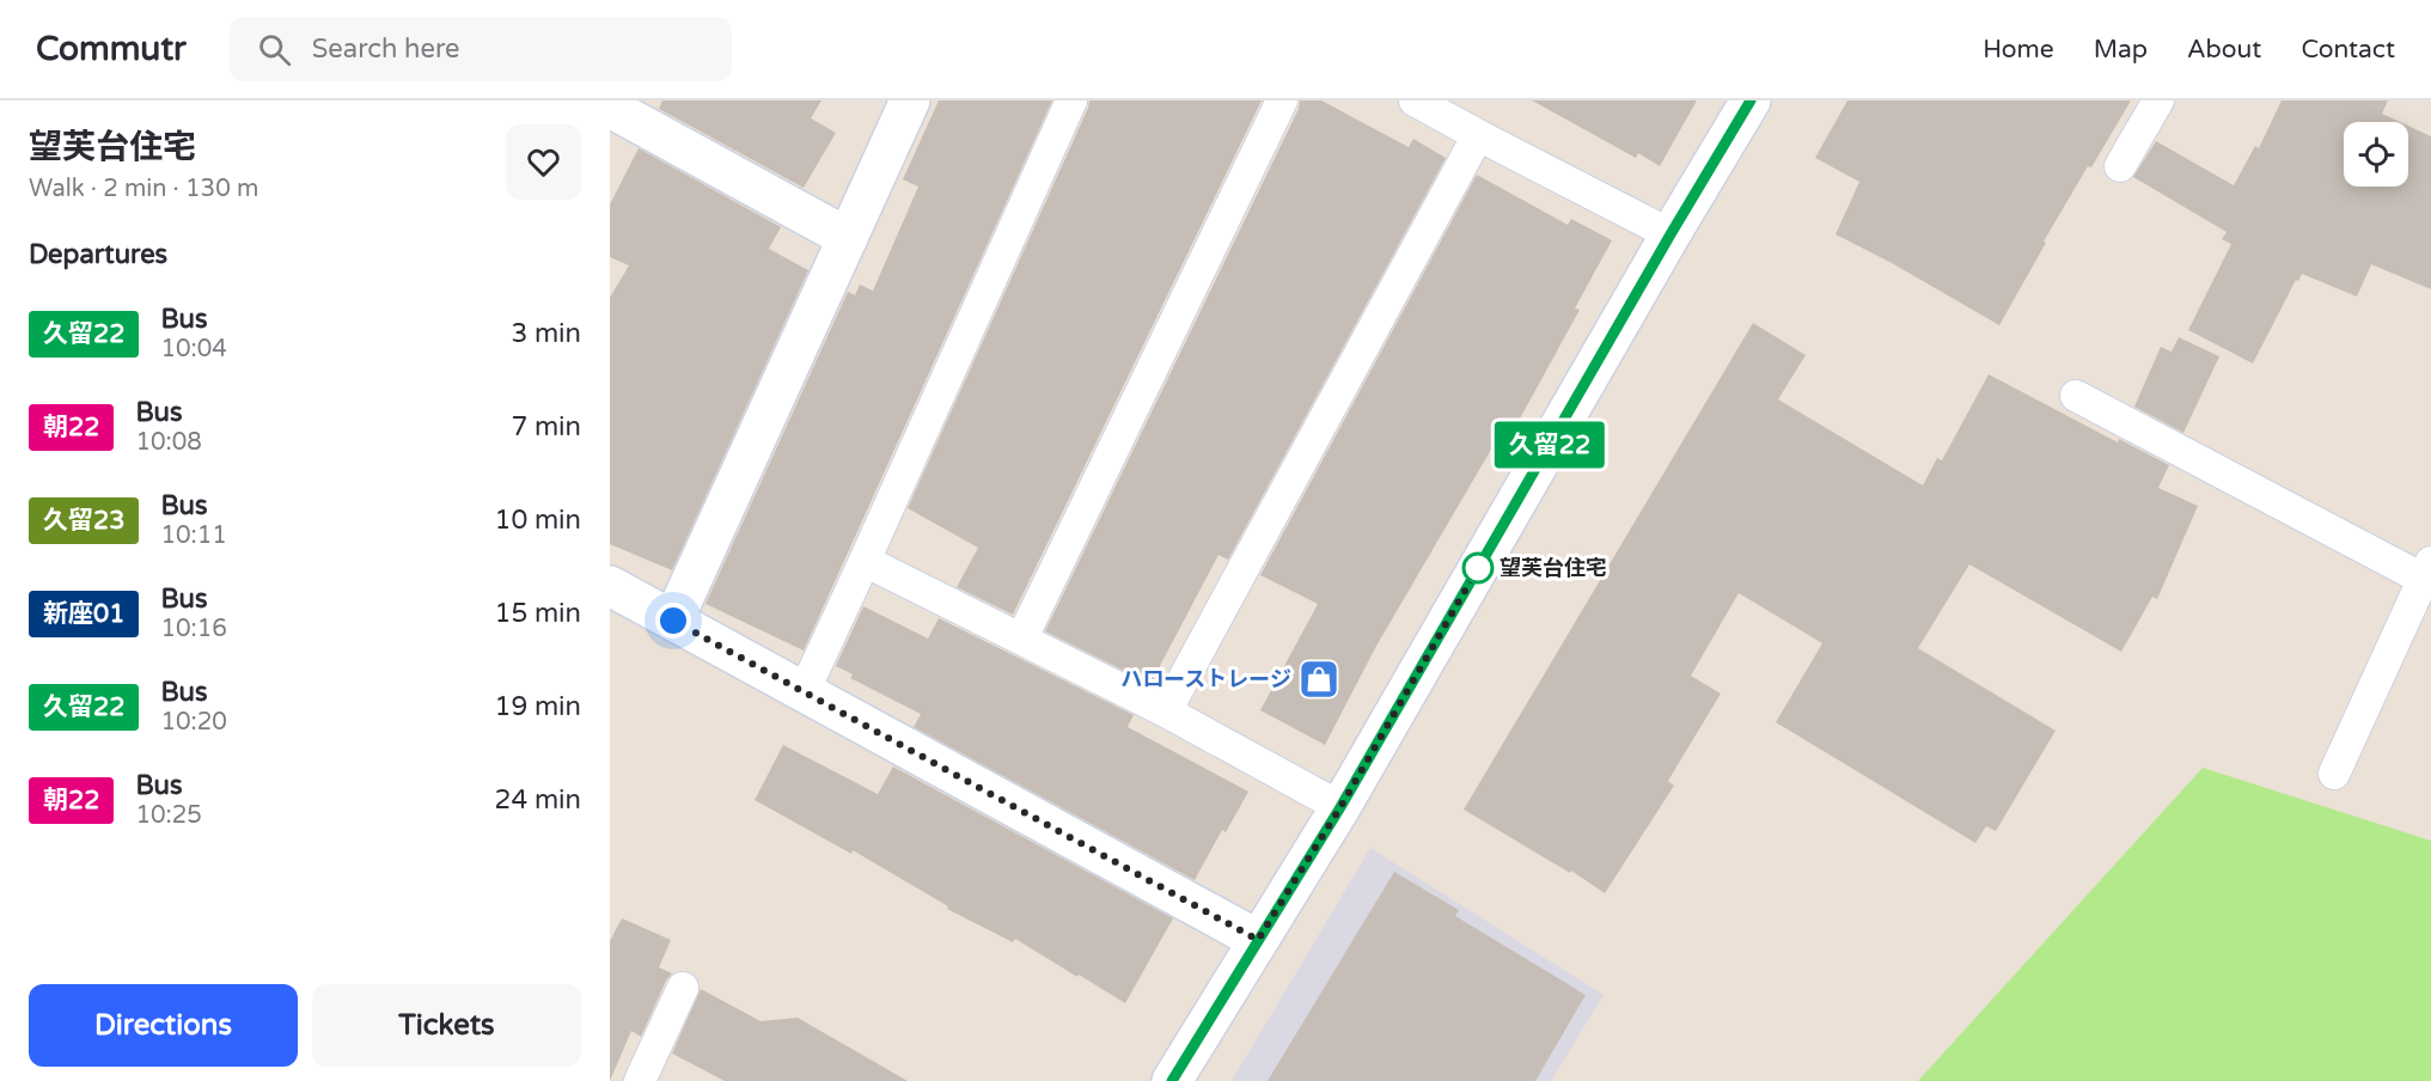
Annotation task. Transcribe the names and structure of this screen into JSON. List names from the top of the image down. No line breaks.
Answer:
{"places":{"other":["望芙台住宅"],"shop":["ハローストレージ"]},"lines":["bus line 久留22"],"page":{"header":"Commutr","search":"Search here","nav":["Home","Map","About","Contact"],"heading":[["望芙台住宅","Walk · 2 min · 130 m"],"Departures"],"on_map":"久留22","list":[{"mark":"久留22","name":"Bus","note":"10:04","value":"3 min"},{"mark":"朝22","name":"Bus","note":"10:08","value":"7 min"},{"mark":"久留23","name":"Bus","note":"10:11","value":"10 min"},{"mark":"新座01","name":"Bus","note":"10:16","value":"15 min"},{"mark":"久留22","name":"Bus","note":"10:20","value":"19 min"},{"mark":"朝22","name":"Bus","note":"10:25","value":"24 min"}],"buttons":["Directions","Tickets"]}}
